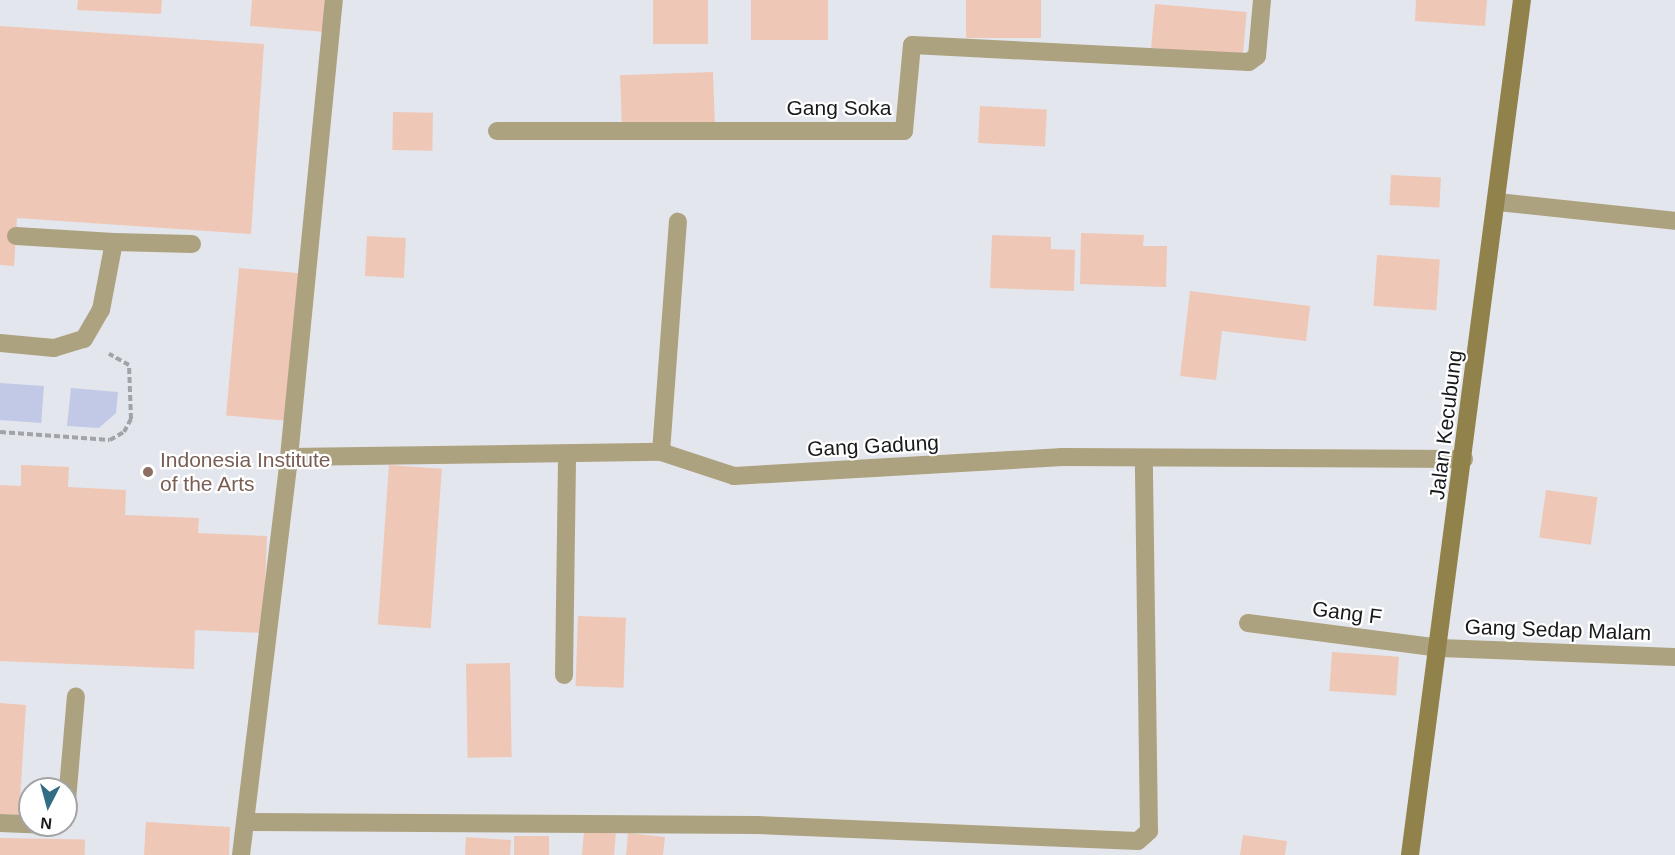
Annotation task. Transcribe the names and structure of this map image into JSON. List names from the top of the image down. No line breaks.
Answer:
{"streets":{"street":["Gang Soka","Jalan Kecubung","Gang Gadung","Gang F","Gang Sedap Malam"]},"crossings":[["Jalan Kecubung","Gang Gadung"],["Jalan Kecubung","Gang F"],["Jalan Kecubung","Gang Sedap Malam"],["Gang F","Gang Sedap Malam"]],"places":["Indonesia Institute of the Arts"],"north":"bottom"}
